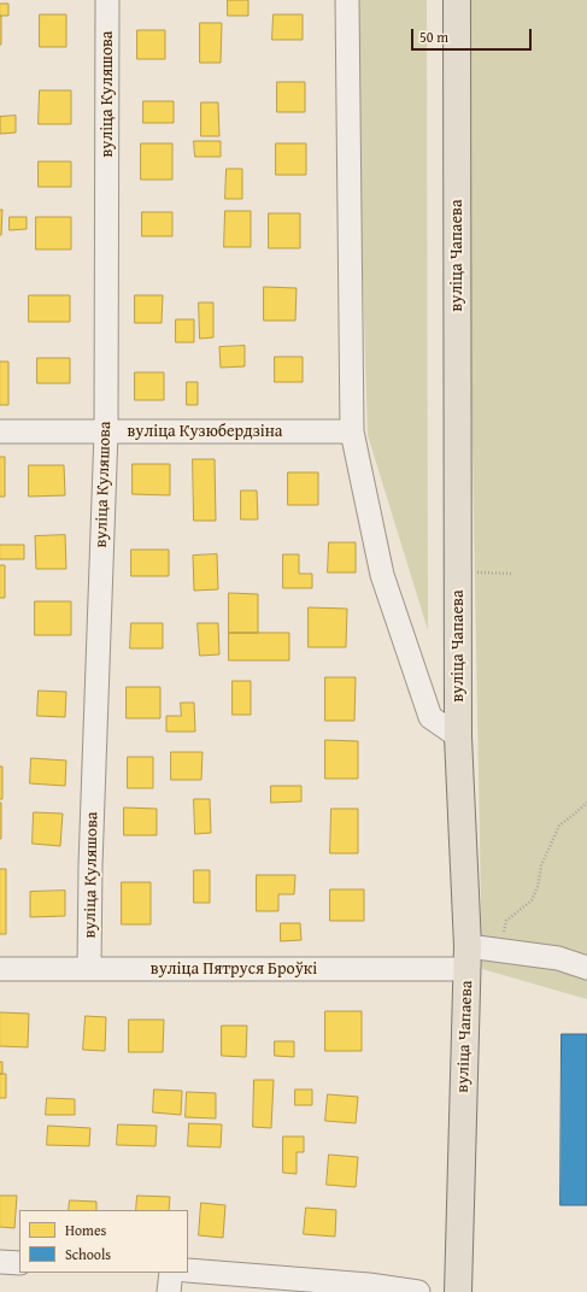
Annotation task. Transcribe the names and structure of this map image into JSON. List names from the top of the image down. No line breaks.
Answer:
{"streets":{"main road":["вуліца Чапаева"],"street":["вуліца Куляшова","вуліца Кузюбердзіна","вуліца Пятруся Броўкі"]},"crossings":[["вуліца Куляшова","вуліца Кузюбердзіна"],["вуліца Куляшова","вуліца Пятруся Броўкі"],["вуліца Чапаева","вуліца Пятруся Броўкі"]],"legend":["Homes","Schools"],"scale_bar":"50 m"}
